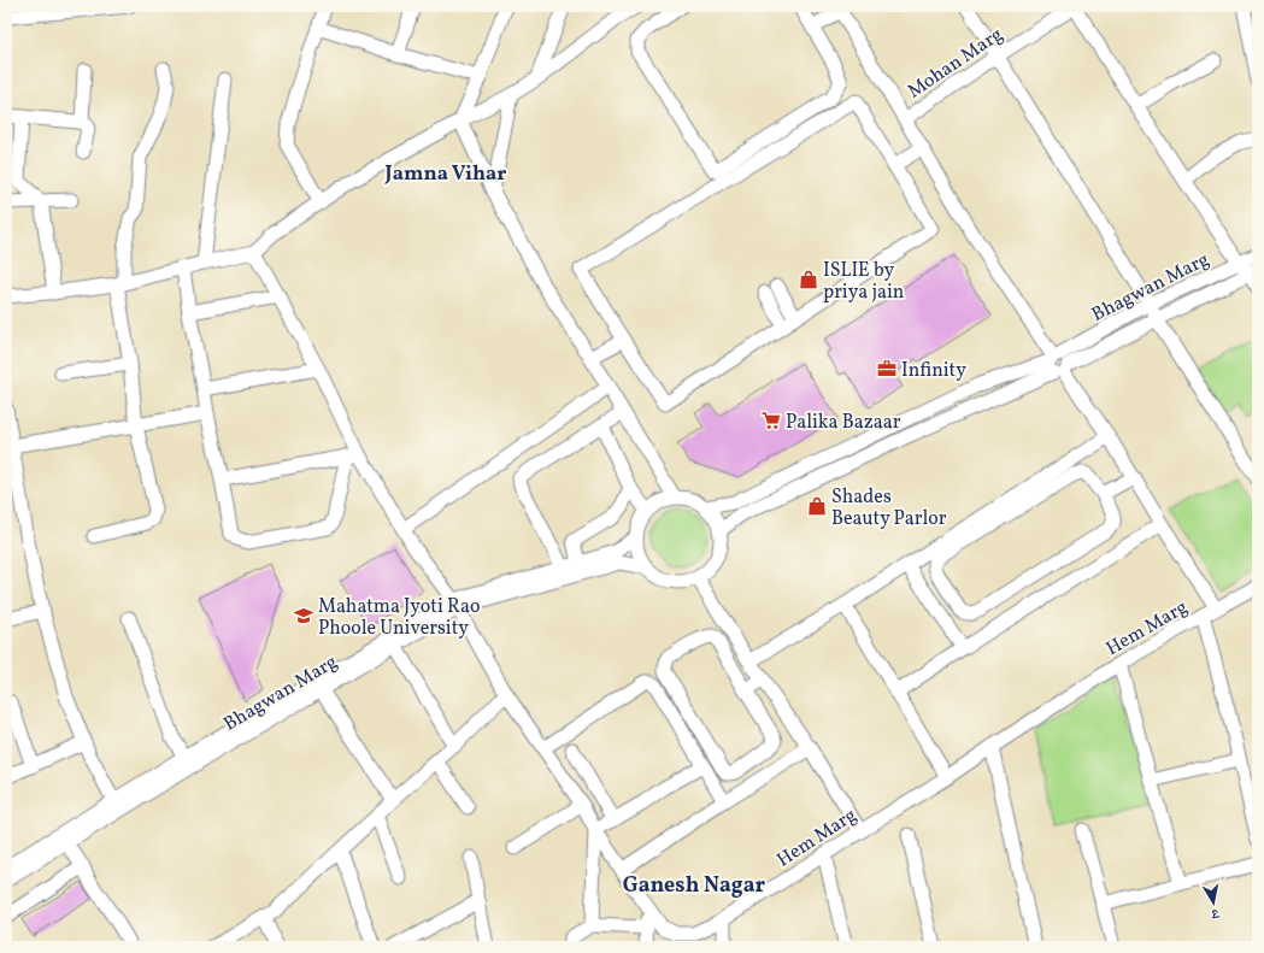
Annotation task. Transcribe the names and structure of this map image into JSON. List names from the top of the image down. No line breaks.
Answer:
{"streets":{"street":["Mohan Marg","Bhagwan Marg","Hem Marg"]},"crossings":[["Bhagwan Marg","Hem Marg"]],"districts":["Jamna Vihar","Ganesh Nagar"],"places":{"shop":["ISLIE by priya jain","Shades Beauty Parlor"],"office":["Infinity"],"supermarket":["Palika Bazaar"],"school or university":["Mahatma Jyoti Rao Phoole University"]},"north":"bottom"}
